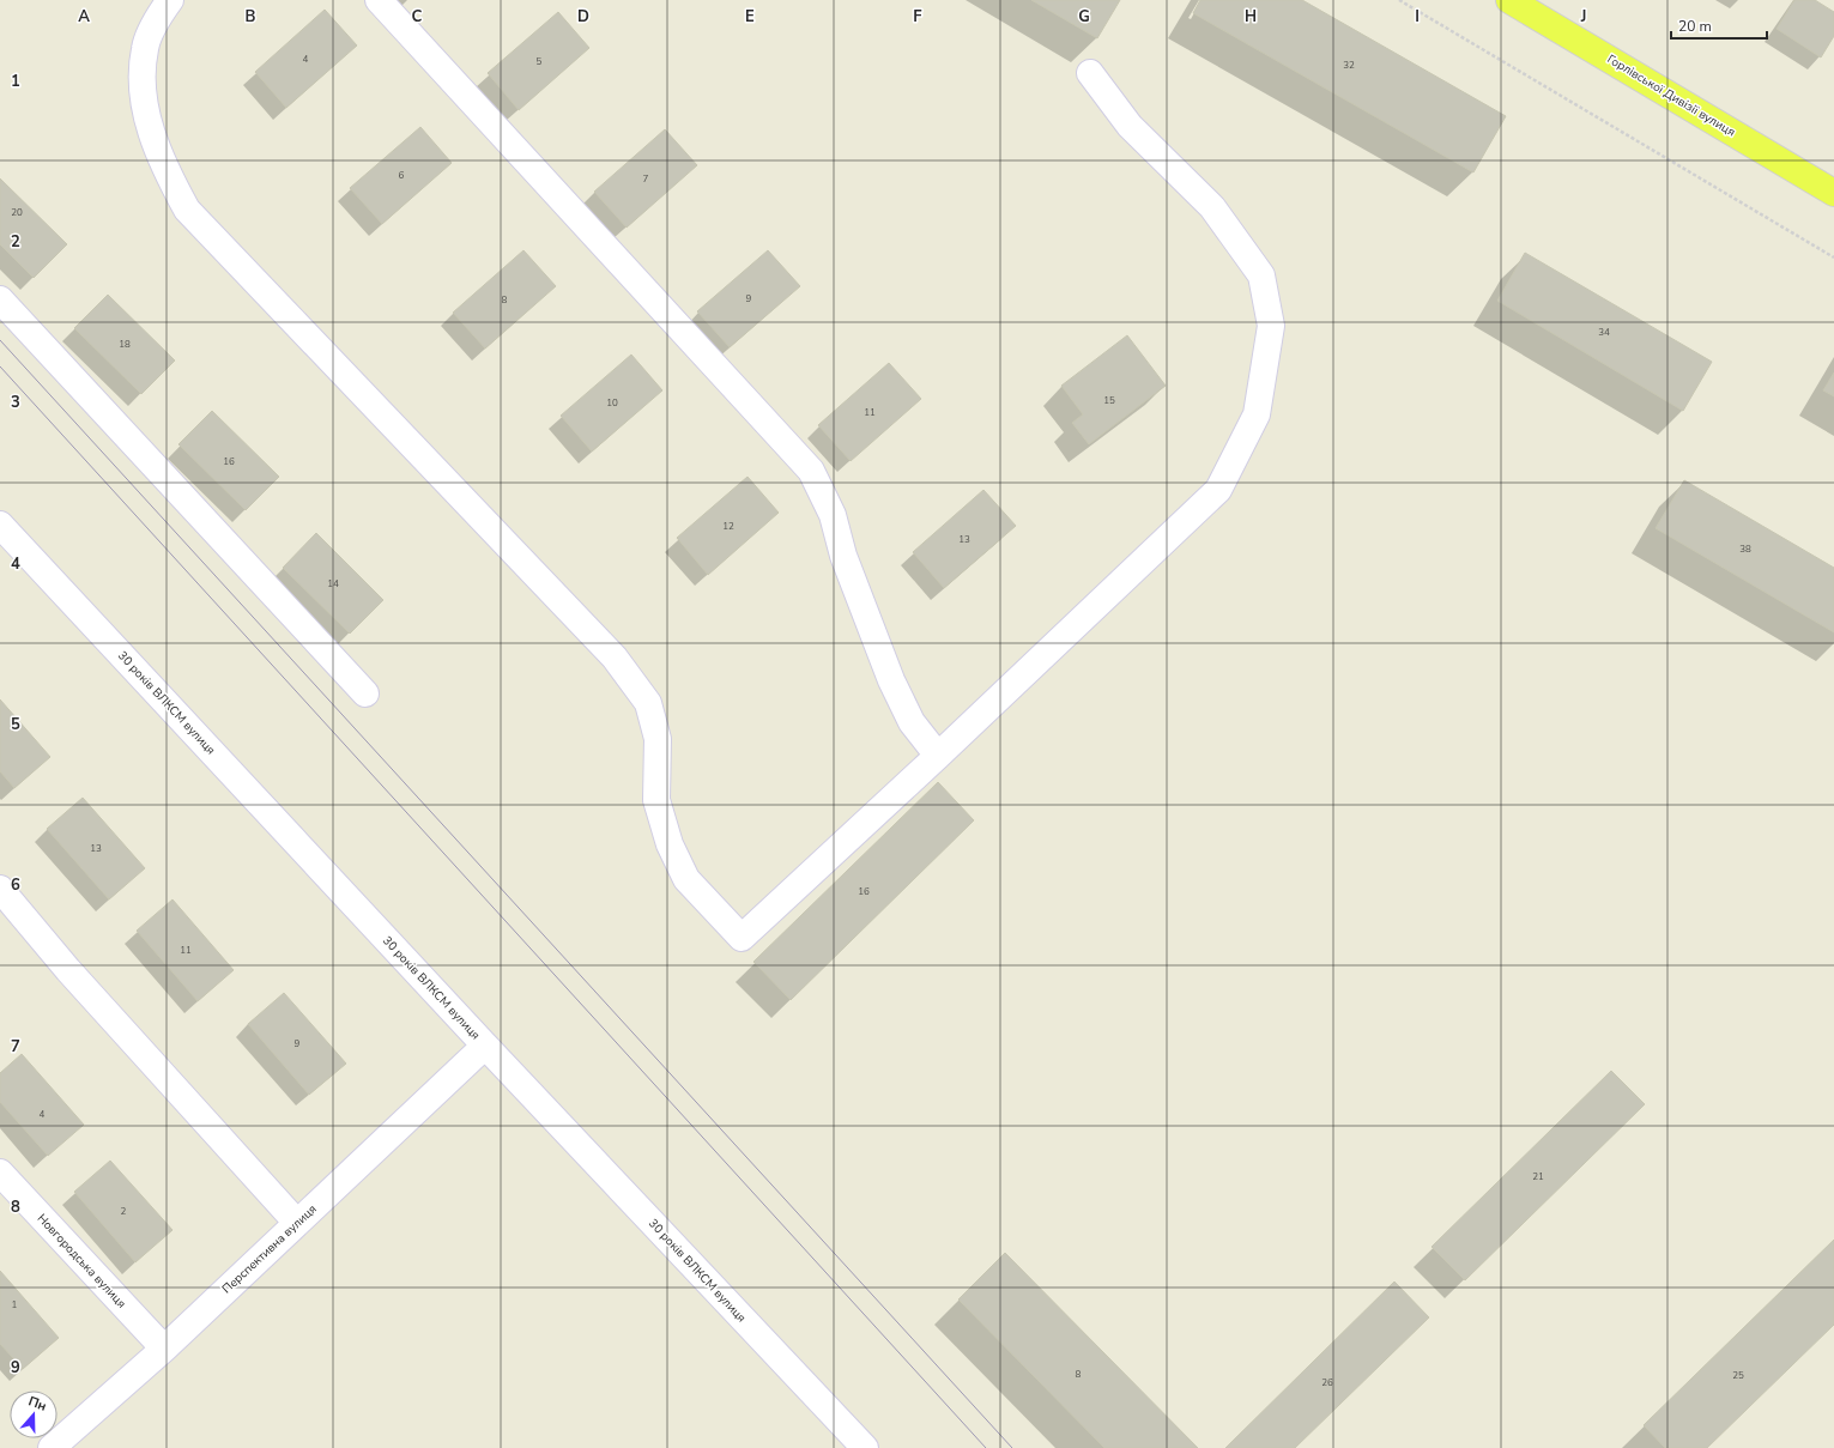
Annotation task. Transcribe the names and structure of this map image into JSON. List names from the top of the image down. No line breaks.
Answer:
{"streets":{"main road":["Горлівської Дивізії вулиця"],"street":["30 років ВЛКСМ вулиця","Перспективна вулиця","Новгородська вулиця"]},"crossings":[["30 років ВЛКСМ вулиця","Перспективна вулиця"],["Перспективна вулиця","Новгородська вулиця"]],"house_numbers":["4","5","32","6","7","20","9","8","34","18","15","10","11","16","12","13","38","14","13","16","11","9","4","21","2","1","8","25","26"],"scale_bar":"20 m","north":"top","grid":{"columns":["A","B","C","D","E","F","G","H","I","J"],"rows":["1","2","3","4","5","6","7","8","9"]}}
